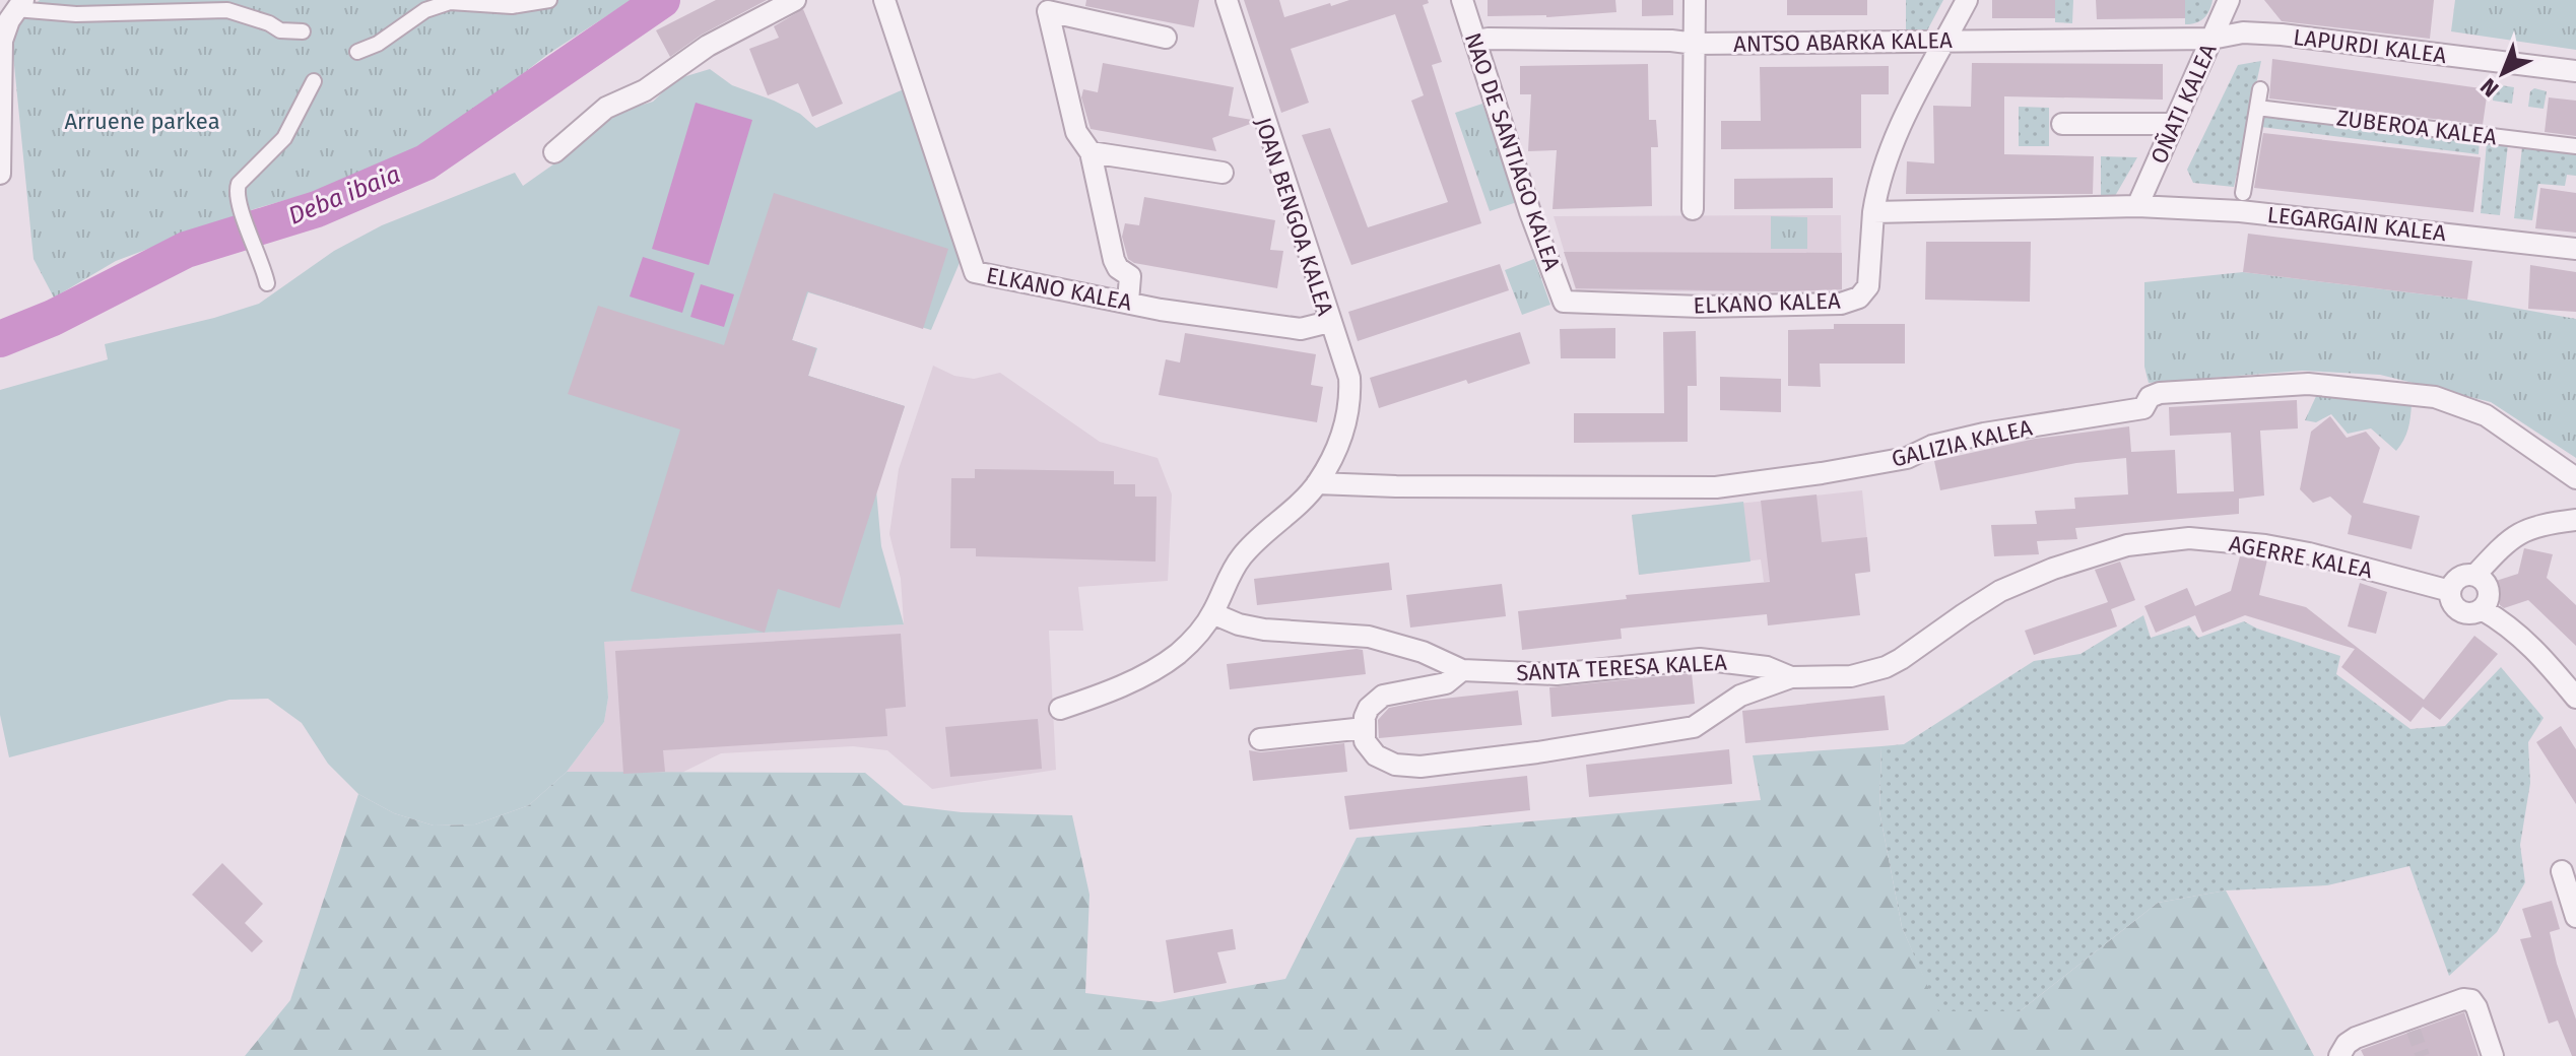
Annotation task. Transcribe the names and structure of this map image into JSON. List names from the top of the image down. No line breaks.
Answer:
{"streets":{"street":["ANTSO ABARKA KALEA","LAPURDI KALEA","OÑATI KALEA","ZUBEROA KALEA","NAO DE SANTIAGO KALEA","JOAN BENGOA KALEA","LEGARGAIN KALEA","ELKANO KALEA","GALIZIA KALEA","AGERRE KALEA","SANTA TERESA KALEA"]},"crossings":[["ANTSO ABARKA KALEA","LAPURDI KALEA"],["ANTSO ABARKA KALEA","OÑATI KALEA"],["ANTSO ABARKA KALEA","NAO DE SANTIAGO KALEA"],["LAPURDI KALEA","OÑATI KALEA"],["OÑATI KALEA","LEGARGAIN KALEA"],["NAO DE SANTIAGO KALEA","ELKANO KALEA"],["JOAN BENGOA KALEA","ELKANO KALEA"],["JOAN BENGOA KALEA","GALIZIA KALEA"],["JOAN BENGOA KALEA","SANTA TERESA KALEA"],["AGERRE KALEA","SANTA TERESA KALEA"]],"water":["Deba ibaia"],"parks":["Arruene parkea"],"north":"bottom left"}
